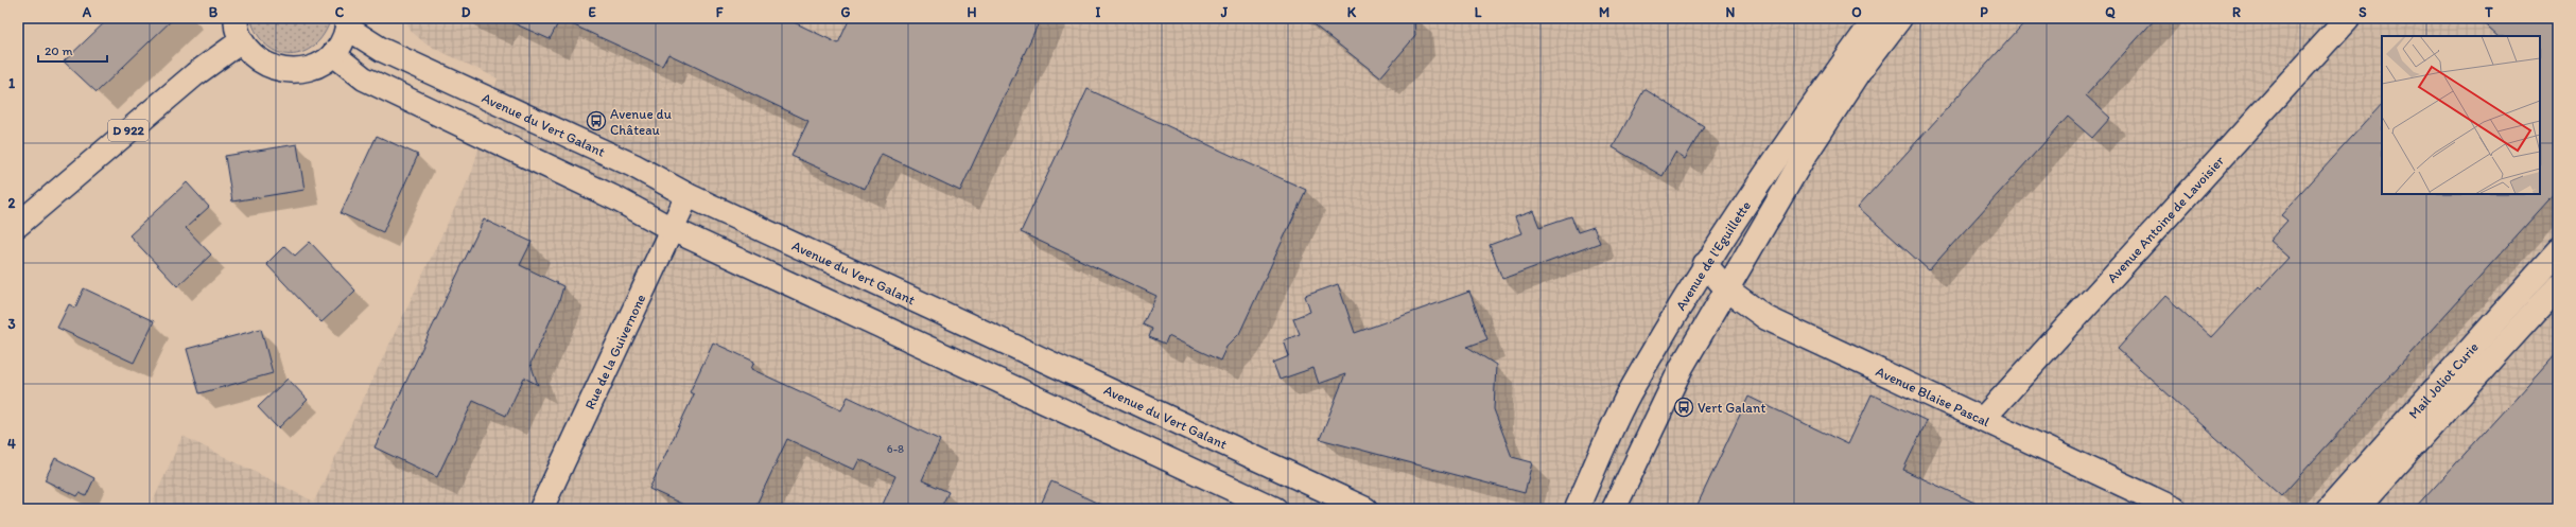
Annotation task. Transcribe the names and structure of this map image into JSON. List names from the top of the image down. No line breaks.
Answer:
{"streets":{"street":["Avenue du Vert Galant","D 922","Avenue Antoine de Lavoisier","Avenue de l'Eguillette","Rue de la Guivernone","Mail Joliot Curie","Avenue Blaise Pascal"]},"crossings":[["Avenue du Vert Galant","Rue de la Guivernone"],["Avenue Antoine de Lavoisier","Avenue Blaise Pascal"],["Avenue de l'Eguillette","Avenue Blaise Pascal"]],"places":{"bus stop":["Avenue du Château","Vert Galant"]},"house_numbers":["6-8"],"scale_bar":"20 m","grid":{"columns":["A","B","C","D","E","F","G","H","I","J","K","L","M","N","O","P","Q","R","S","T"],"rows":["1","2","3","4"]}}
